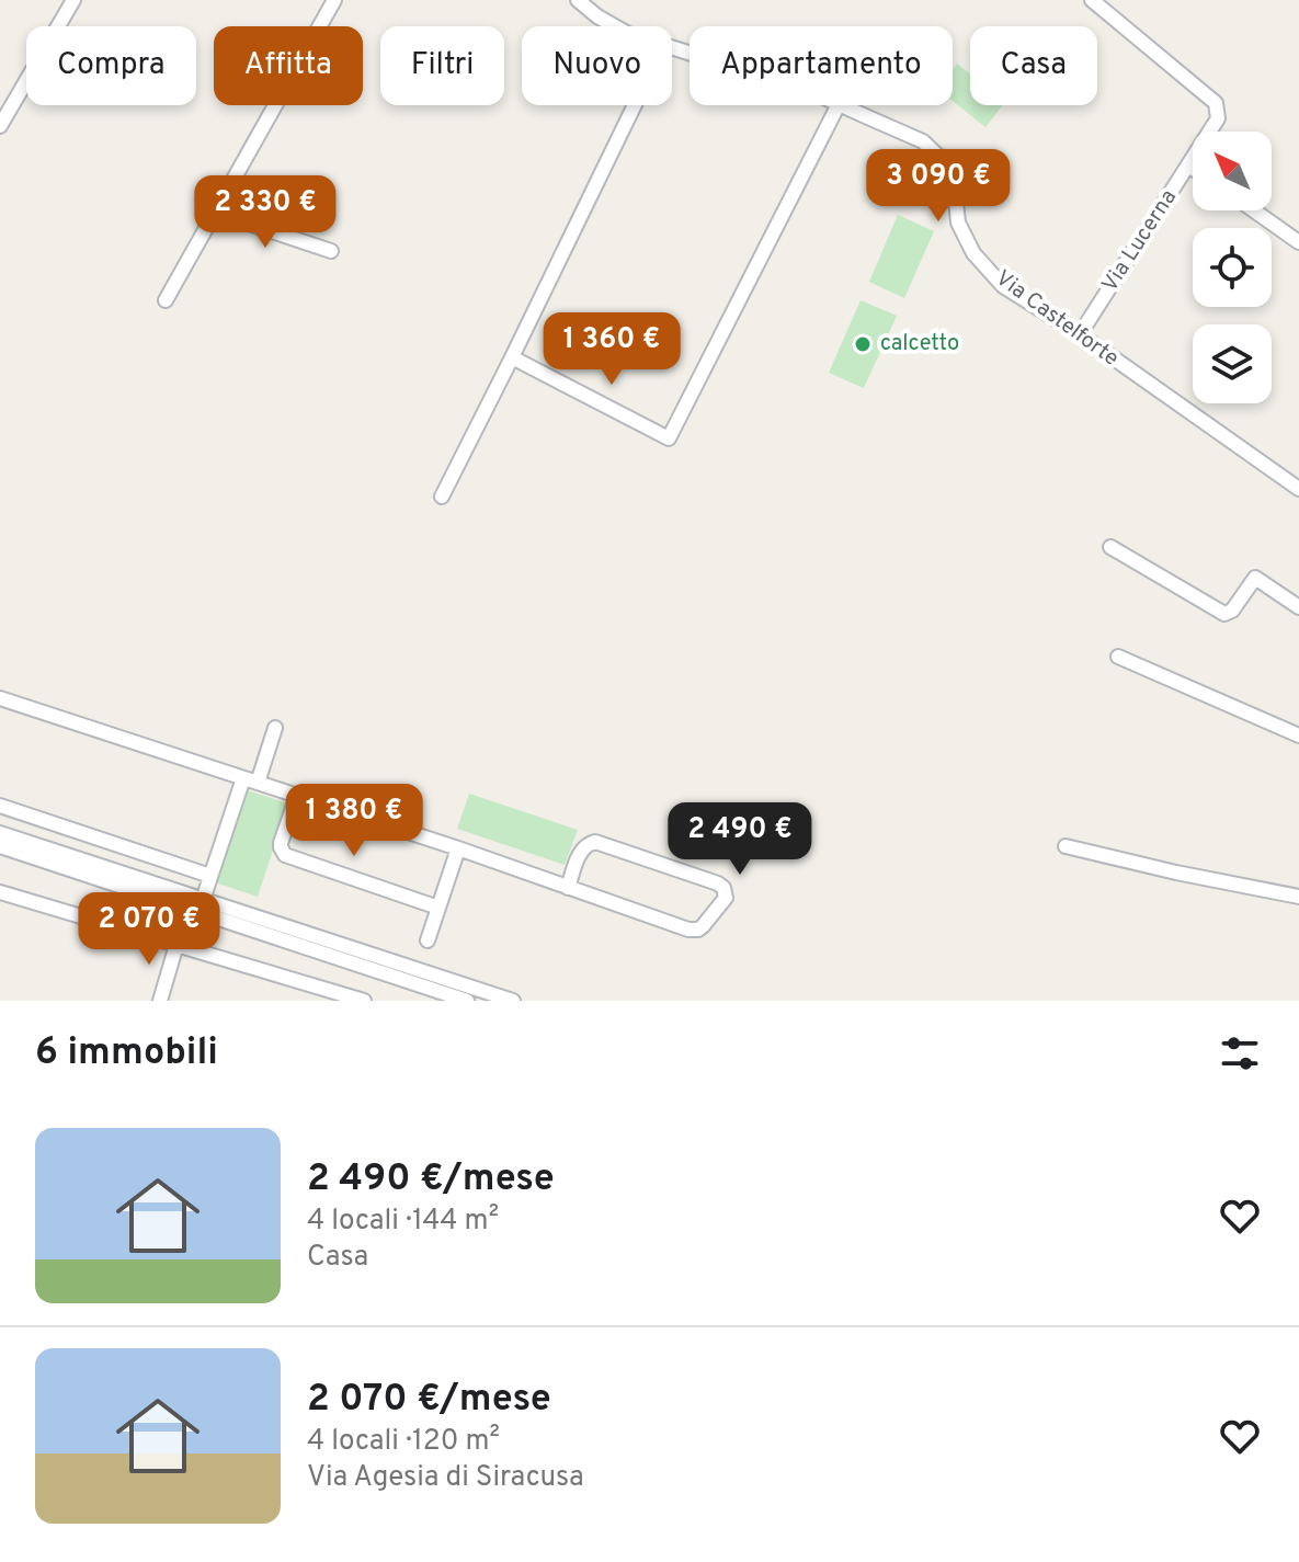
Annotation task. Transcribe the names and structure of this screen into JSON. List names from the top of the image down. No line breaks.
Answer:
{"streets":{"street":["Via Lucerna","Via Castelforte"]},"crossings":[["Via Lucerna","Via Castelforte"]],"places":["calcetto"],"north":"top left","page":{"chip":["Compra","Affitta","Filtri","Nuovo","Appartamento","Casa"],"price":["3 090 €","2 330 €","1 360 €","1 380 €","2 490 €","2 070 €"],"heading":"6 immobili","list":[{"name":"2 490 €/mese","note":"4 locali · 144 m² · Casa"},{"name":"2 070 €/mese","note":"4 locali · 120 m² · Via Agesia di Siracusa"}]}}
